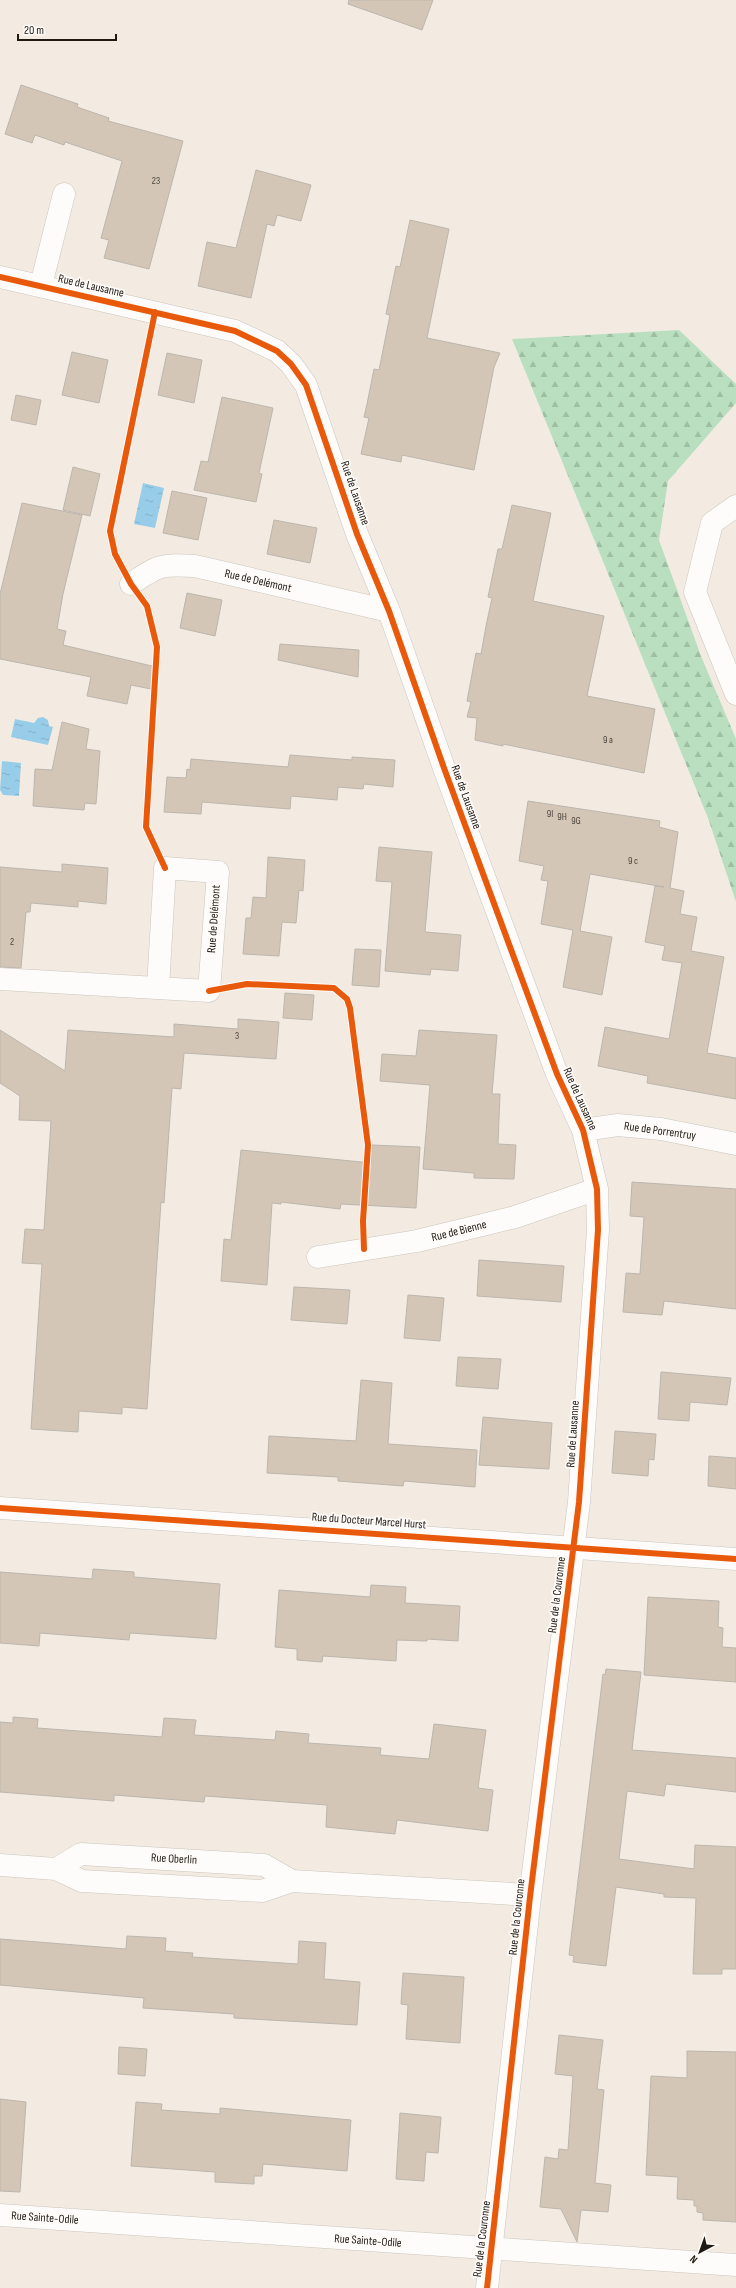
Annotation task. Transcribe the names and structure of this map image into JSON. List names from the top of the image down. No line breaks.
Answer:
{"streets":{"street":["Rue de Lausanne","Rue de Delémont","Rue de Porrentruy","Rue de Bienne","Rue du Docteur Marcel Hurst","Rue de la Couronne","Rue Oberlin","Rue Sainte-Odile"]},"crossings":[["Rue de Lausanne","Rue de Delémont"],["Rue de Lausanne","Rue de Porrentruy"],["Rue de Lausanne","Rue de Bienne"],["Rue de Lausanne","Rue du Docteur Marcel Hurst"],["Rue de Lausanne","Rue de la Couronne"],["Rue du Docteur Marcel Hurst","Rue de la Couronne"],["Rue de la Couronne","Rue Oberlin"],["Rue de la Couronne","Rue Sainte-Odile"]],"house_numbers":["23","9 a","9I","9H","9G","9 c","2","3"],"scale_bar":"20 m","north":"bottom left"}
